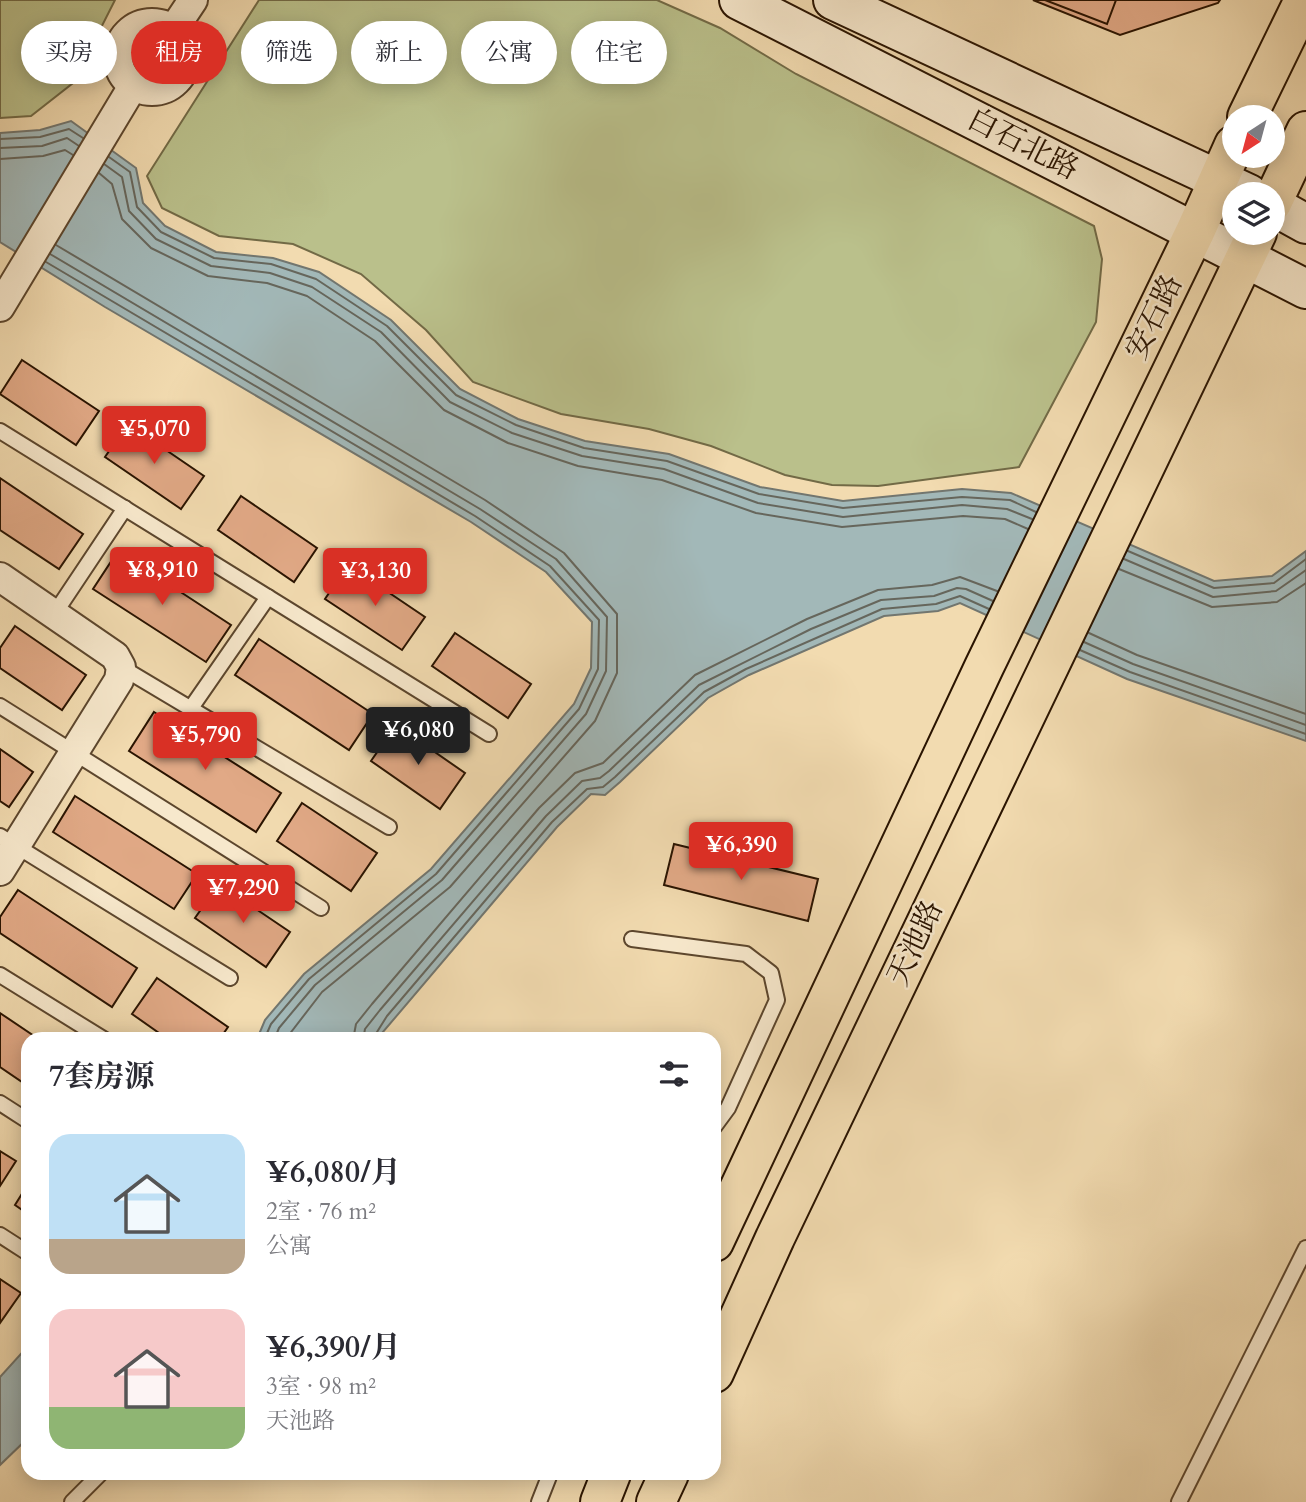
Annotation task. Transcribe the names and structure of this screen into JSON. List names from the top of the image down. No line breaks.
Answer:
{"streets":{"main road":["白石北路","安石路","天池路"]},"crossings":[["白石北路","安石路"],["安石路","天池路"]],"north":"bottom left","page":{"chip":["买房","租房","筛选","新上","公寓","住宅"],"price":["¥5,070","¥8,910","¥3,130","¥6,080","¥5,790","¥6,390","¥7,290"],"heading":"7套房源","list":[{"name":"¥6,080/月","note":"2室 · 76 m² · 公寓"},{"name":"¥6,390/月","note":"3室 · 98 m² · 天池路"}]}}
